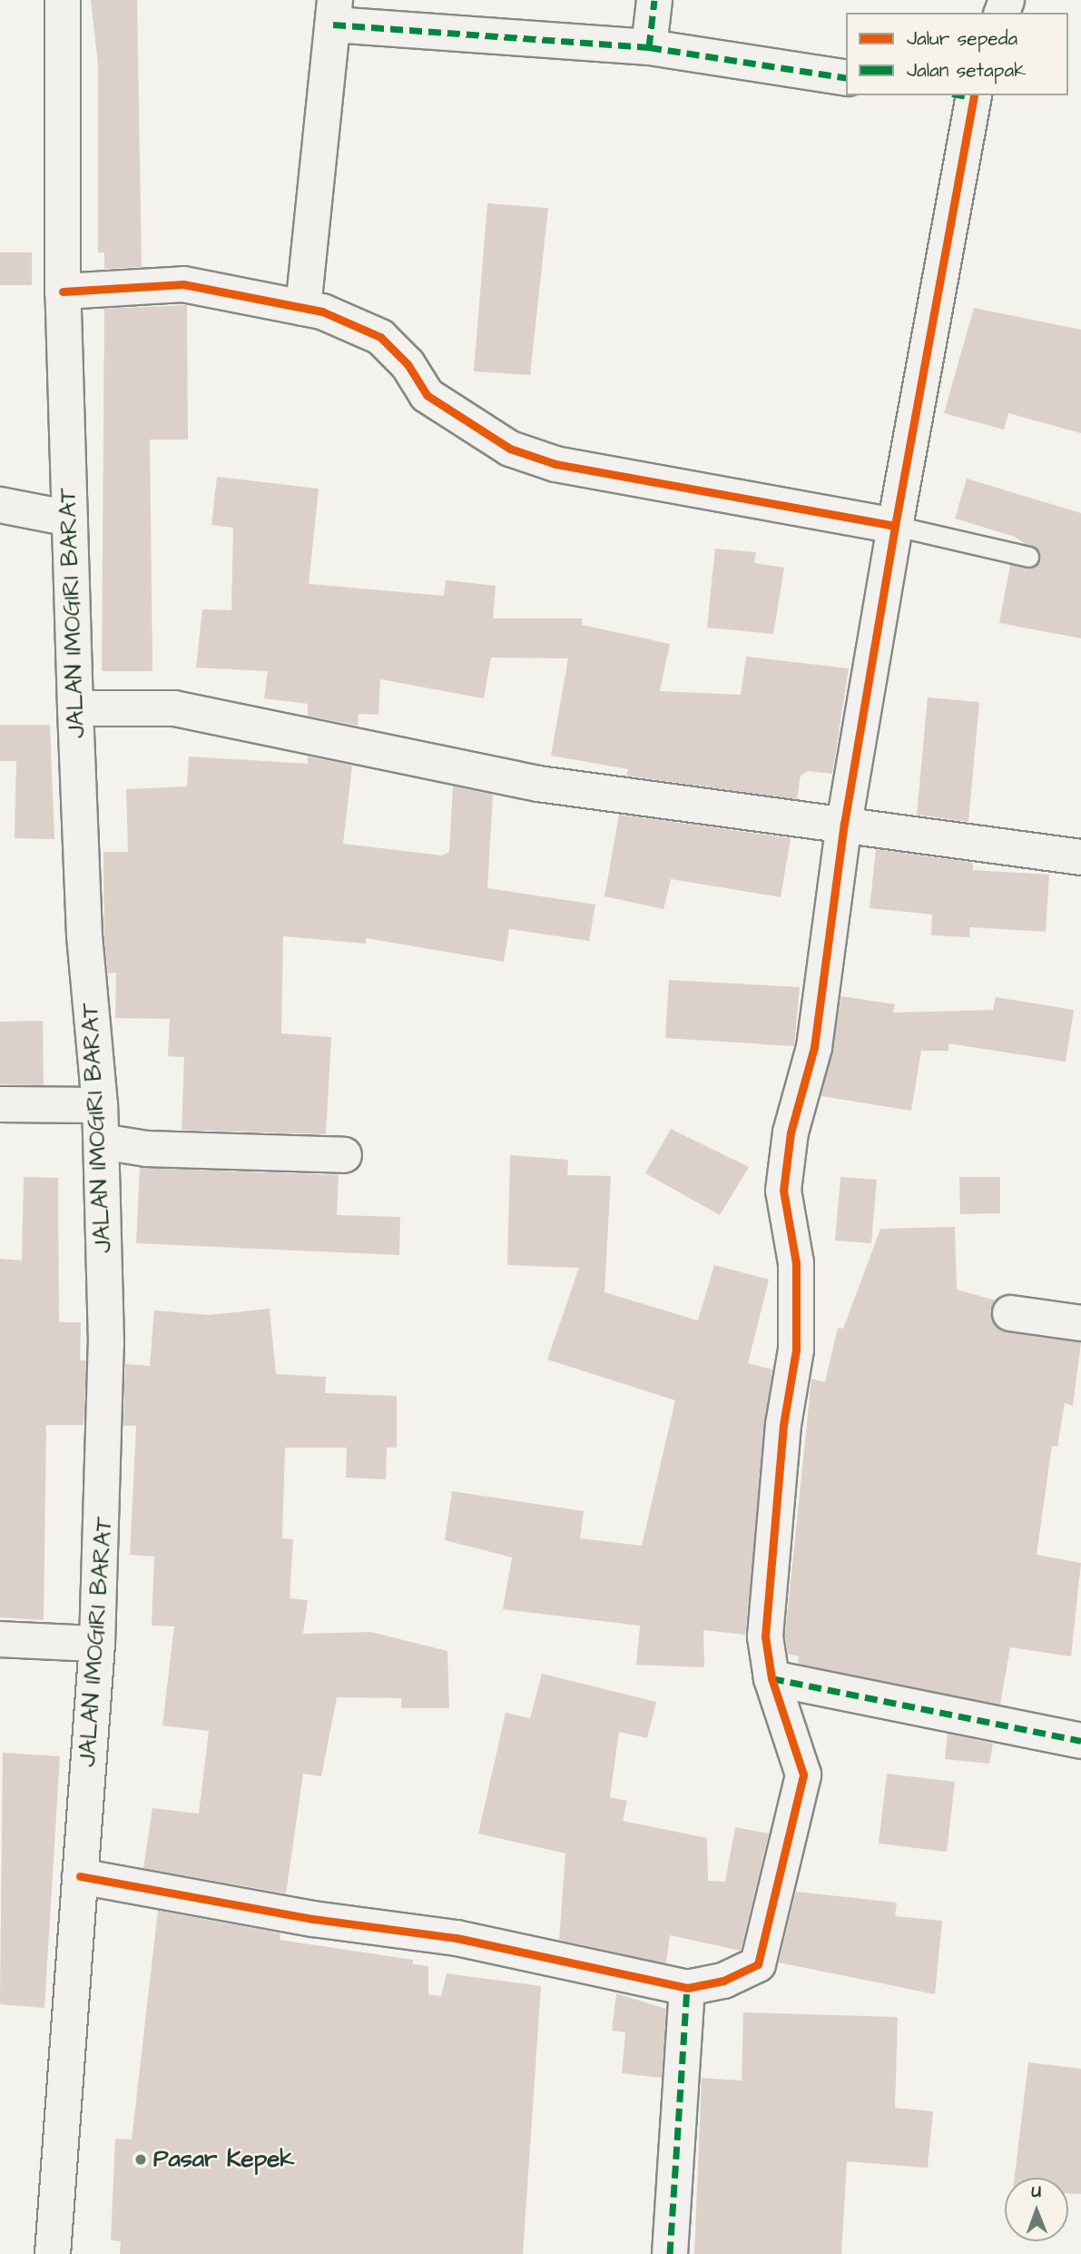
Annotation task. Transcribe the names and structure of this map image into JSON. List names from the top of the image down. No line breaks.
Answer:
{"streets":{"street":["JALAN IMOGIRI BARAT"]},"places":["Pasar Kepek"],"legend":["Jalur sepeda","Jalan setapak"],"north":"top"}
